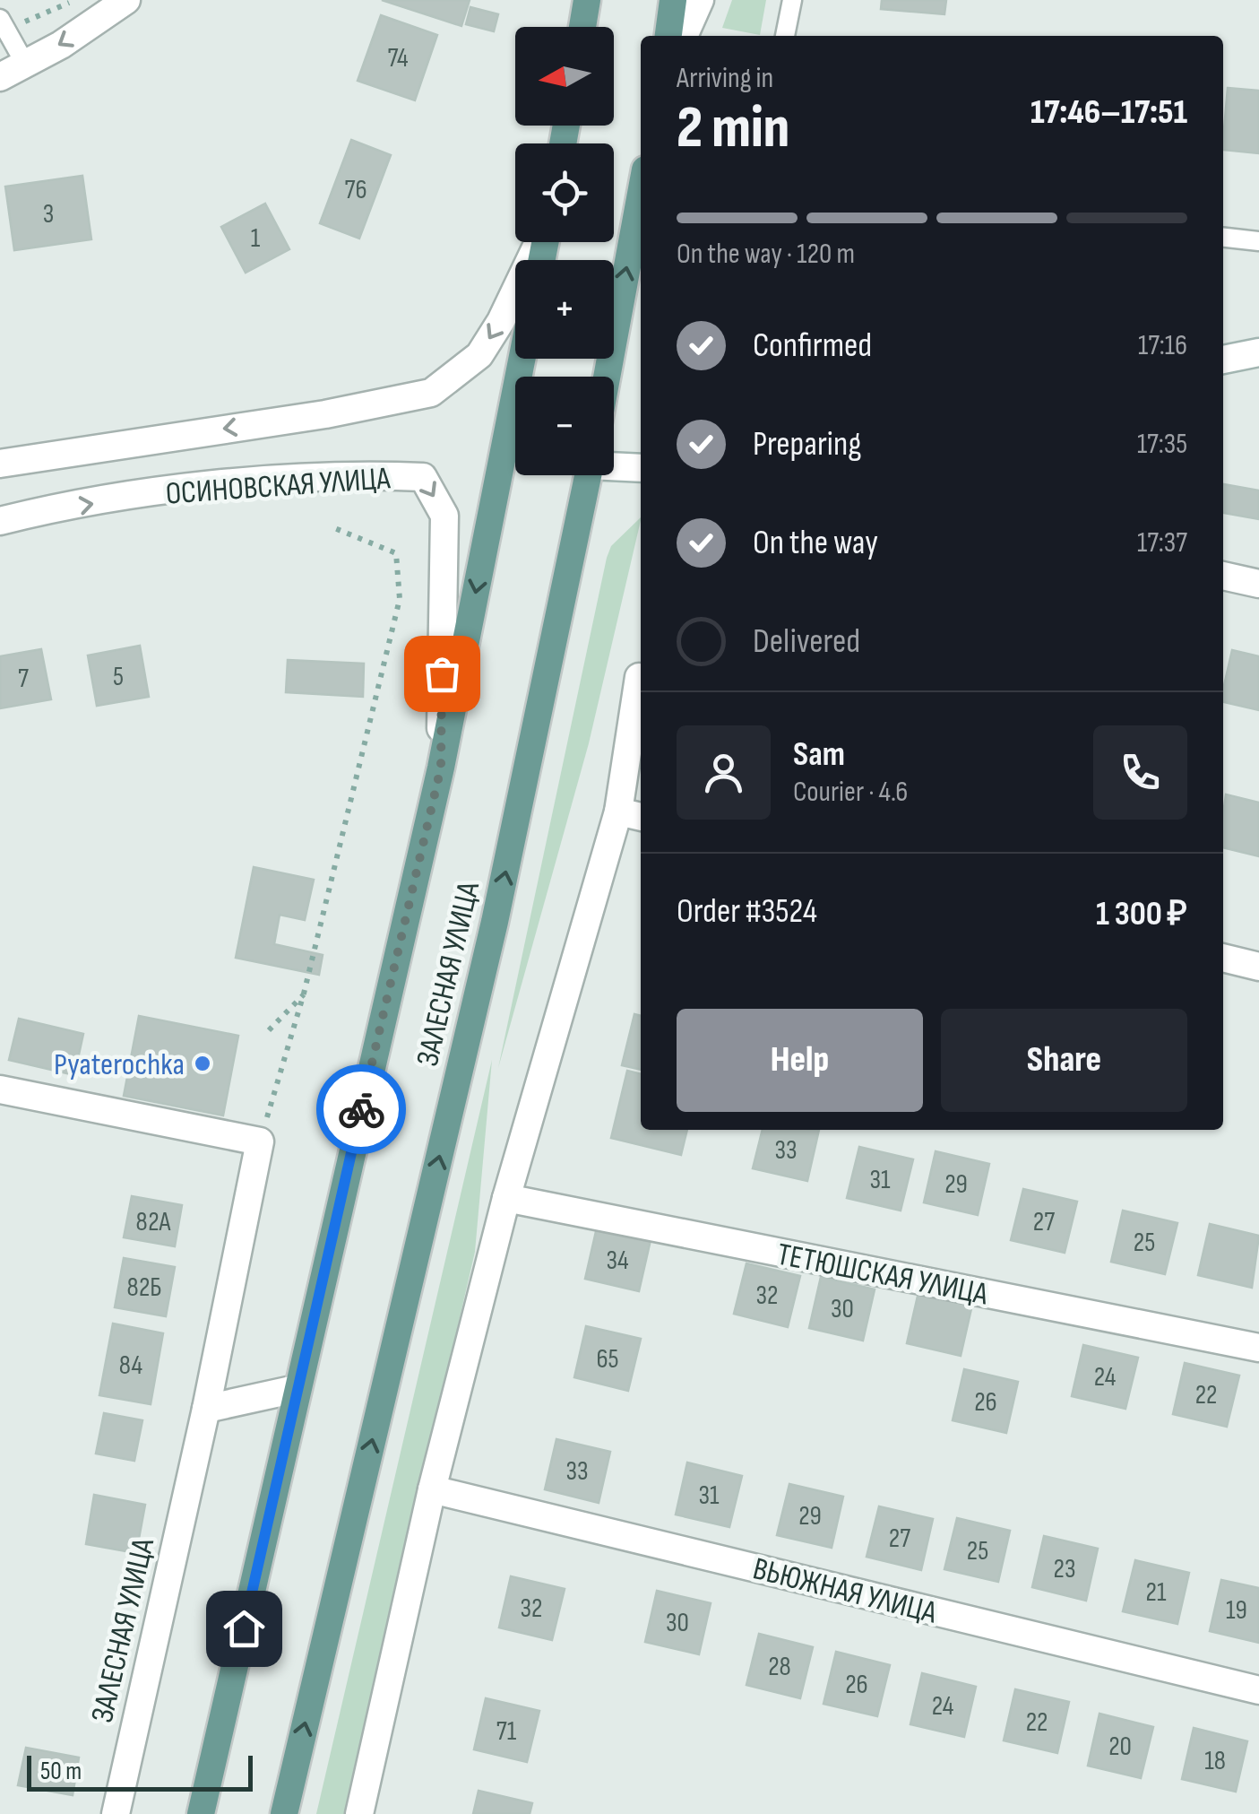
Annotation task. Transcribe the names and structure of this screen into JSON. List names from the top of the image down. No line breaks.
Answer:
{"streets":{"main road":["ЗАЛЕСНАЯ УЛИЦА"],"street":["ОСИНОВСКАЯ УЛИЦА","ТЕТЮШСКАЯ УЛИЦА","ВЬЮЖНАЯ УЛИЦА"]},"crossings":[["ОСИНОВСКАЯ УЛИЦА","ЗАЛЕСНАЯ УЛИЦА"]],"places":["Pyaterochka"],"house_numbers":["74","76","3","1","5","7","33","31","29","82А","27","25","34","82Б","32","30","65","84","24","22","26","33","31","29","27","25","23","21","32","19","30","28","26","24","22","71","20","18"],"scale_bar":"50 m","north":"left","page":{"map_buttons":["+","−"],"heading":["2 min","Arriving in","17:46–17:51"],"panel":["Sam","Courier · 4.6","Order #3524","1 300 ₽"],"bar":"On the way · 120 m","list":[["Confirmed","17:16"],["Preparing","17:35"],["On the way","17:37"],"Delivered"],"buttons":["Help","Share"],"scale":"50 m"}}
